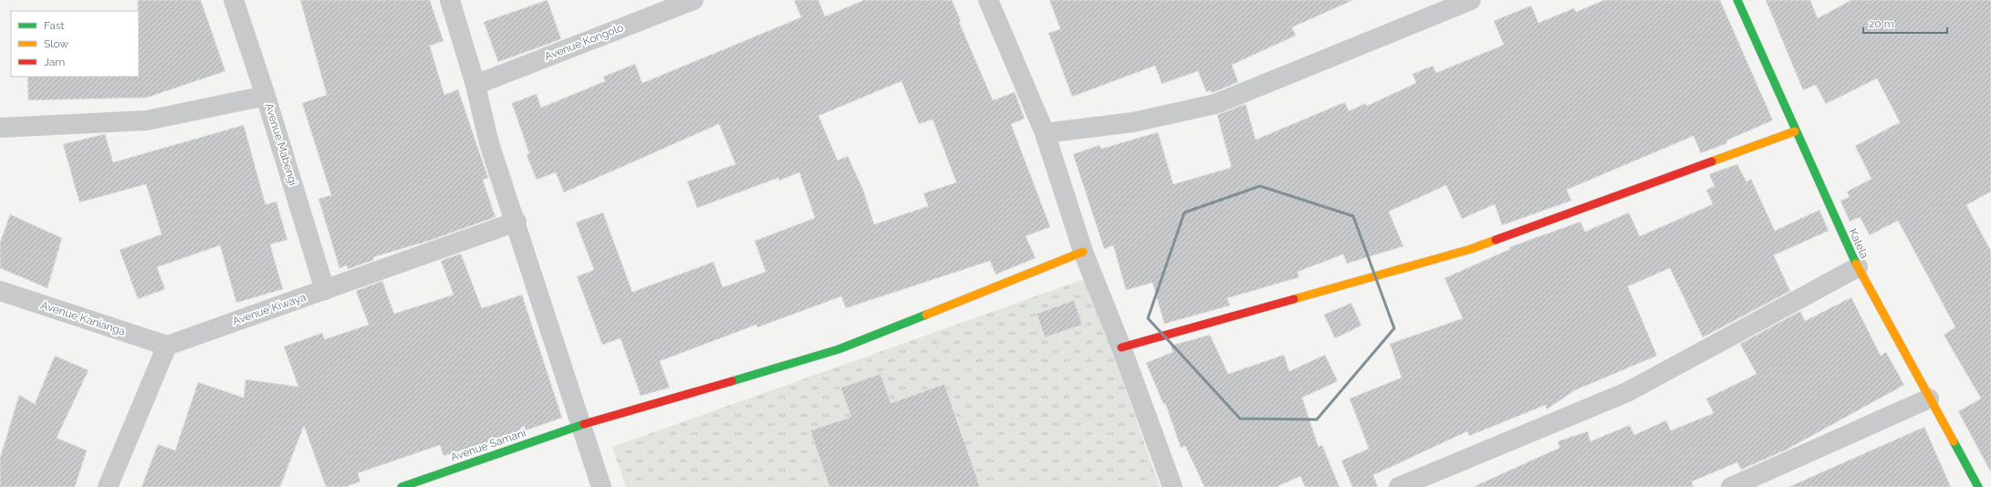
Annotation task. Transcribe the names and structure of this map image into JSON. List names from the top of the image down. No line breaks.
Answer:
{"streets":{"street":["Avenue Kongolo","Avenue Mabengi","Kalela","Avenue Kiwaya","Avenue Kanianga","Avenue Samani"]},"crossings":[["Avenue Mabengi","Avenue Kiwaya"],["Avenue Kiwaya","Avenue Kanianga"]],"legend":["Fast","Slow","Jam"],"scale_bar":"20 m"}
